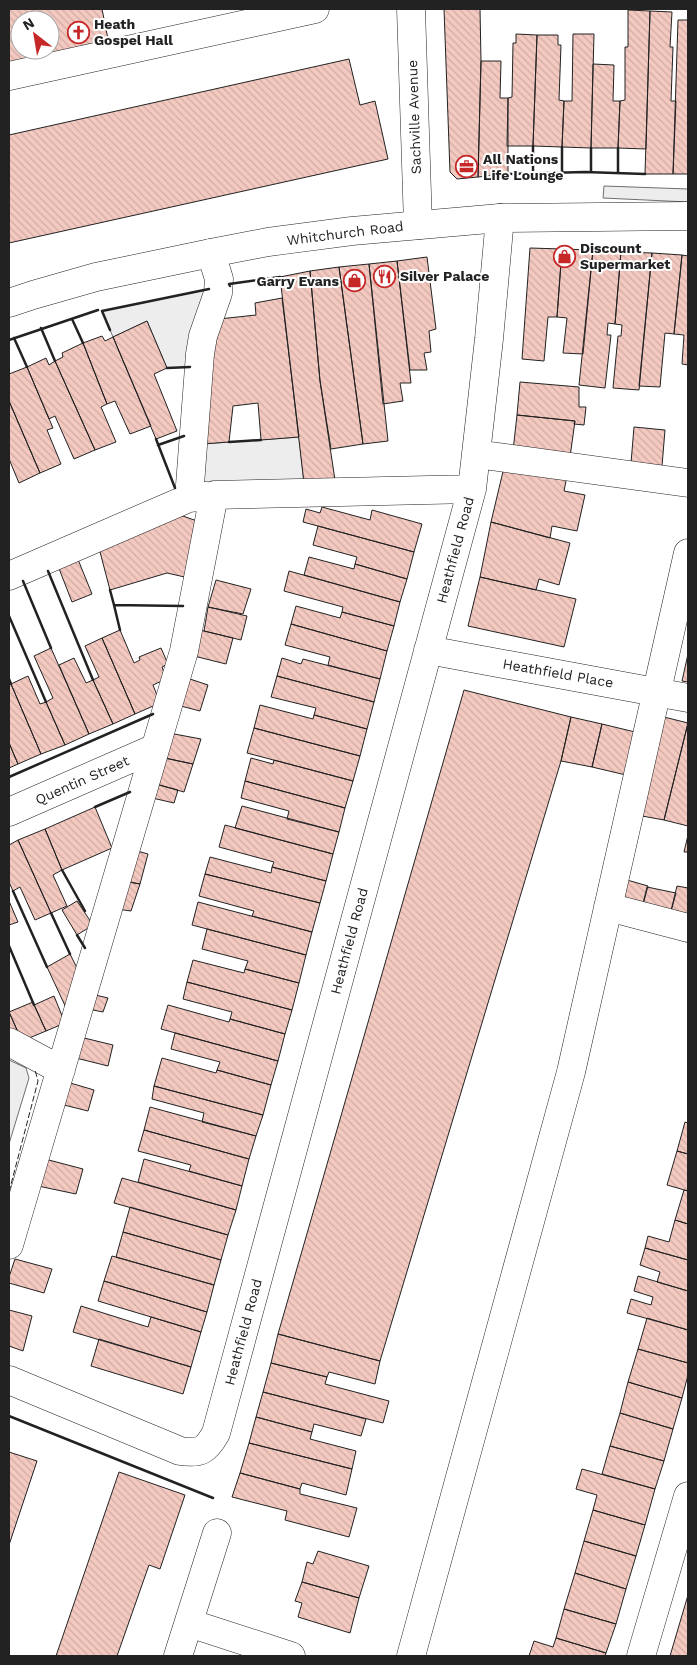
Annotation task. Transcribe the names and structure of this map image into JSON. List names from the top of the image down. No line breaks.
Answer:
{"streets":{"street":["Sachville Avenue","Whitchurch Road","Heathfield Road","Heathfield Place","Quentin Street"]},"crossings":[["Sachville Avenue","Whitchurch Road"],["Whitchurch Road","Heathfield Road"],["Heathfield Road","Heathfield Place"]],"places":{"church":["Heath Gospel Hall"],"office":["All Nations Life Lounge"],"shop":["Discount Supermarket","Garry Evans"],"restaurant":["Silver Palace"]},"north":"top left"}
